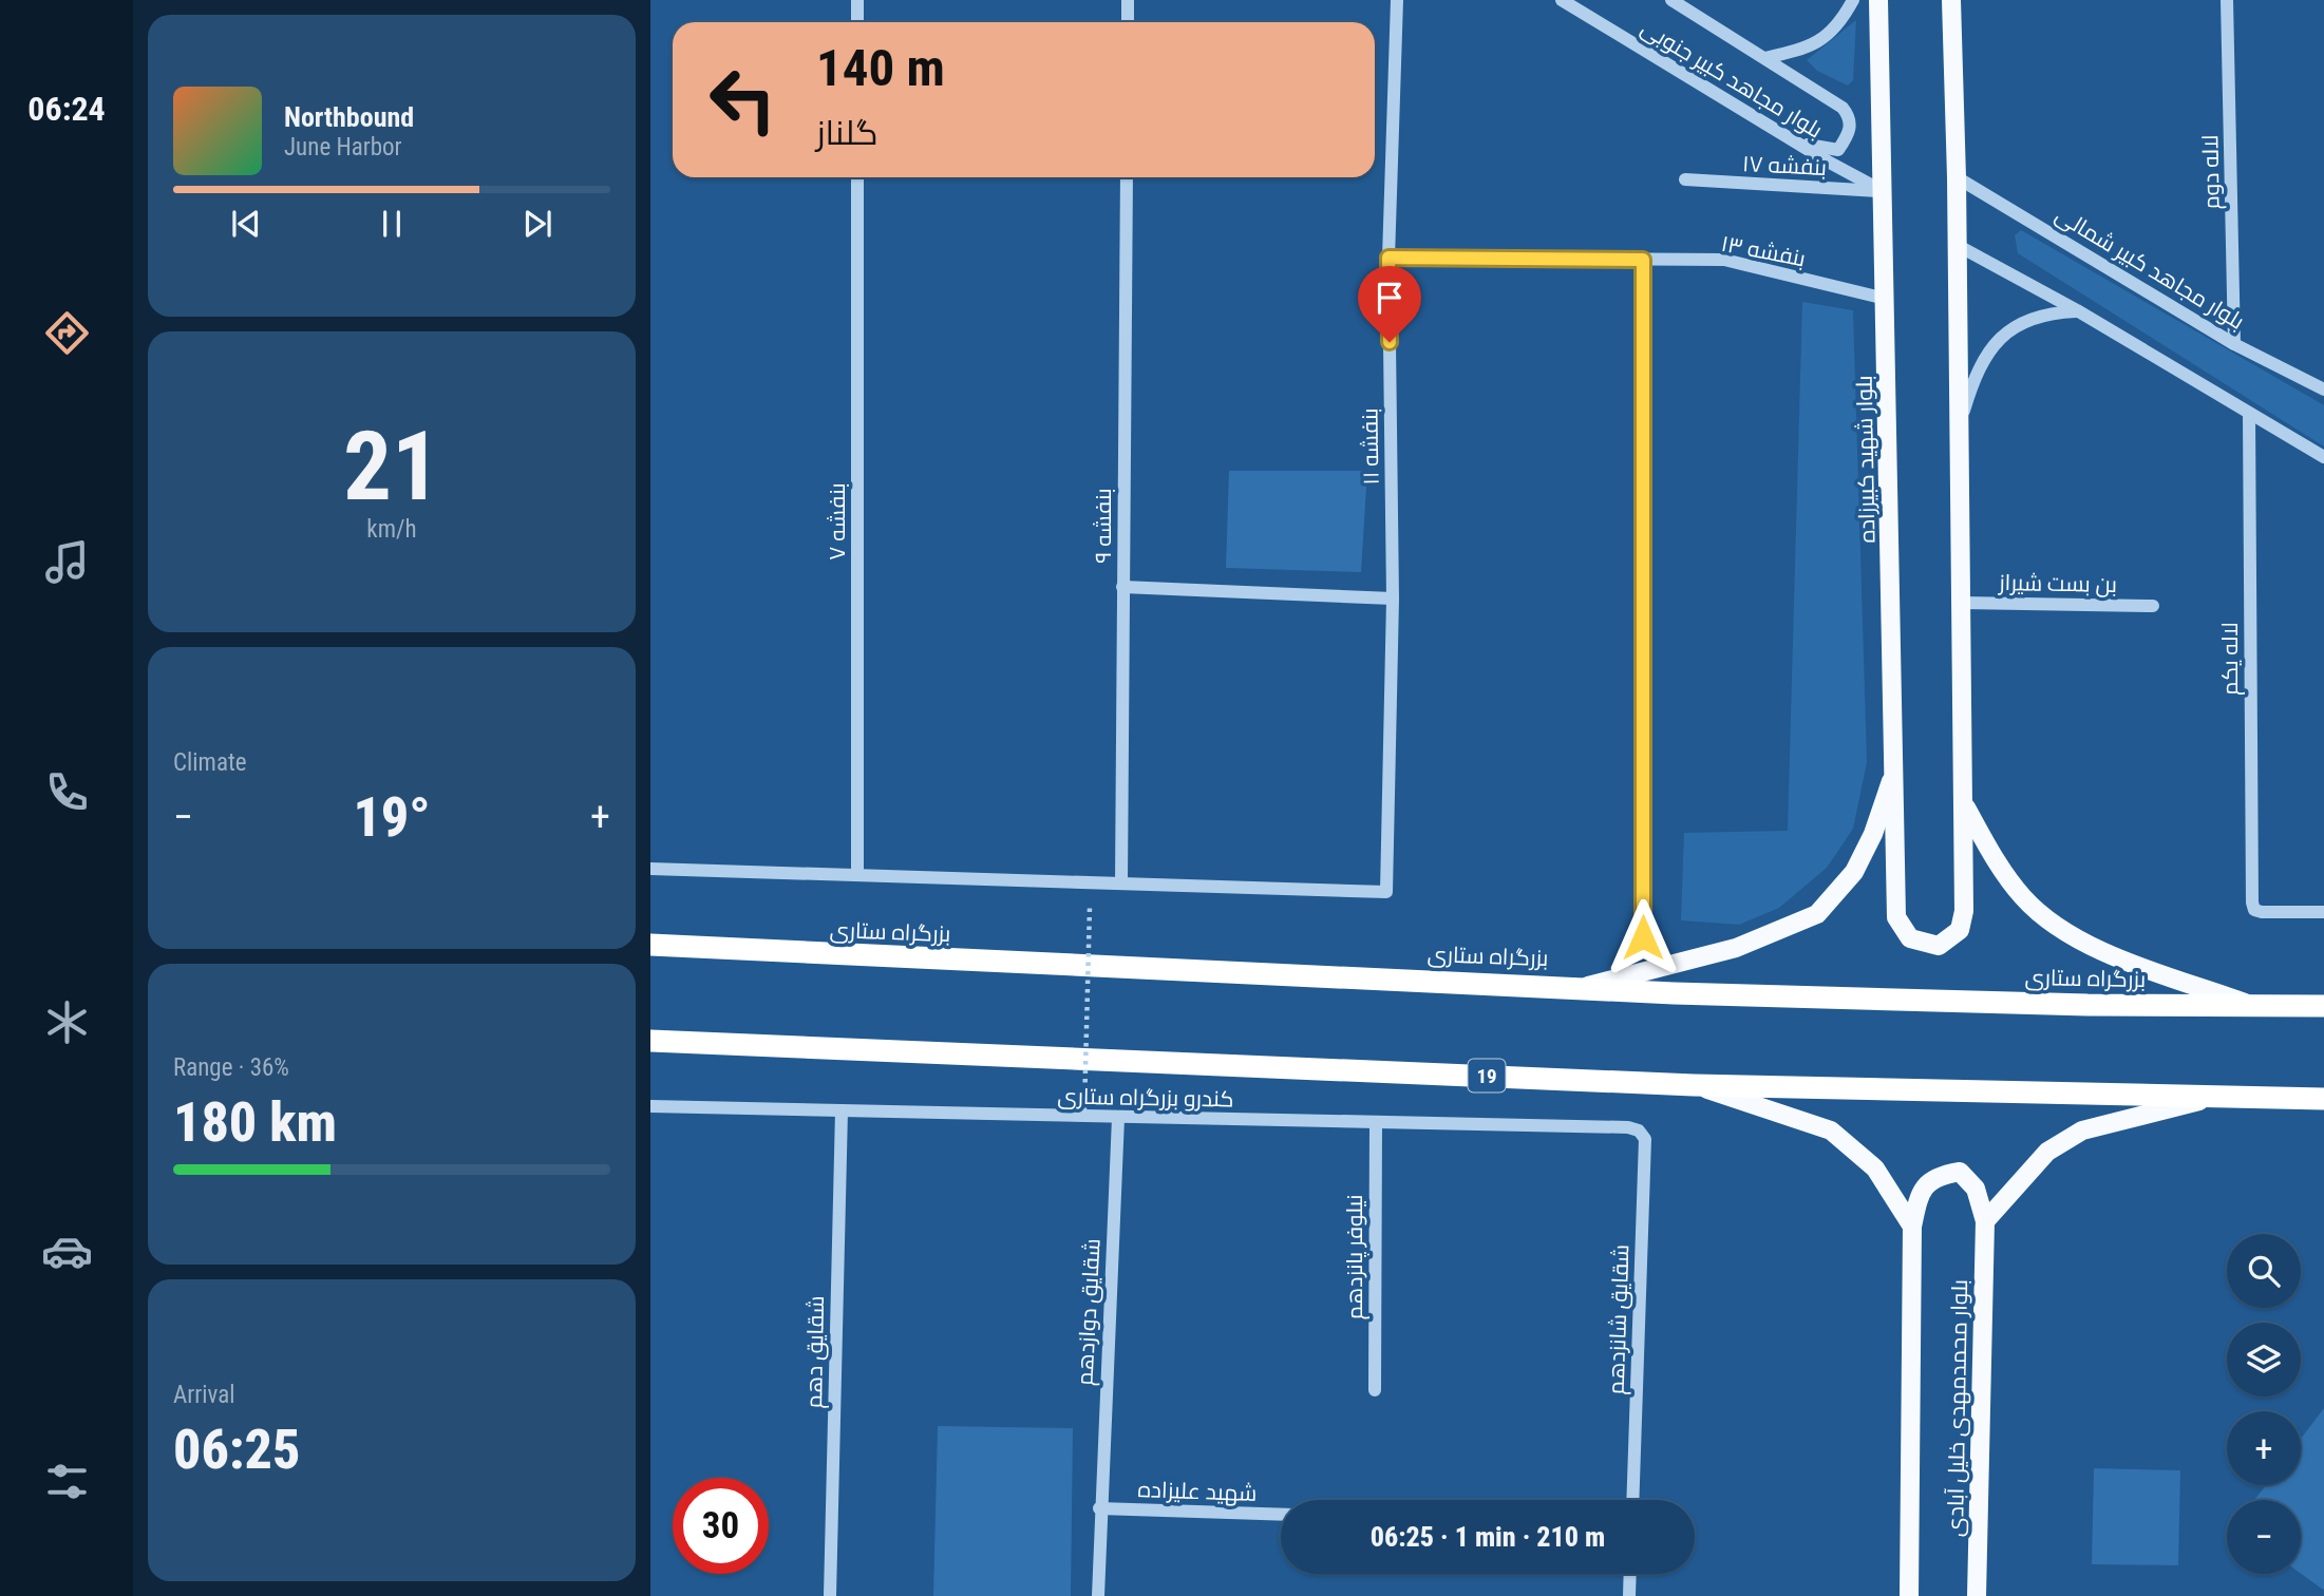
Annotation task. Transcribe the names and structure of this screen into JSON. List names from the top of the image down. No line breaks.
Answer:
{"streets":{"highway":["بزرگراه ستاری","19"],"main road":["بلوار شهید کبیرزاده","بلوار محمدمهدی خلیل آبادی"],"street":["بلوار مجاهد کبیر جنوبی","بنفشه ۱۷","لاله دوم","بنفشه ۱۳","بلوار مجاهد کبیر شمالی","بنفشه ۱۱","بنفشه ۷","بنفشه ۹","بن بست شیراز","لاله یکم","کندرو بزرگراه ستاری","نیلوفر پانزدهم","شقایق دوازدهم","شقایق شانزدهم","شقایق دهم","شهید علیزاده"]},"crossings":[["بلوار مجاهد کبیر جنوبی","بنفشه ۱۷"],["بلوار مجاهد کبیر جنوبی","بلوار شهید کبیرزاده"],["بنفشه ۱۷","بلوار شهید کبیرزاده"],["لاله دوم","بلوار مجاهد کبیر شمالی"],["بنفشه ۱۳","بنفشه ۱۱"],["بنفشه ۱۳","بلوار شهید کبیرزاده"],["بنفشه ۱۱","بنفشه ۹"],["کندرو بزرگراه ستاری","نیلوفر پانزدهم"],["کندرو بزرگراه ستاری","شقایق دوازدهم"],["کندرو بزرگراه ستاری","شقایق شانزدهم"],["کندرو بزرگراه ستاری","شقایق دهم"],["شقایق دوازدهم","شهید علیزاده"]],"page":{"tabs":"06:24","turn":["140 m","گلناز"],"song":["Northbound","June Harbor"],"tile":[["21","km/h"],"Climate",["Range · 36%","180 km"],["Arrival","06:25"]],"heat":["−","19°","+"],"map_buttons":["+","−"],"limit":"30","trip":"06:25 · 1 min · 210 m"}}
